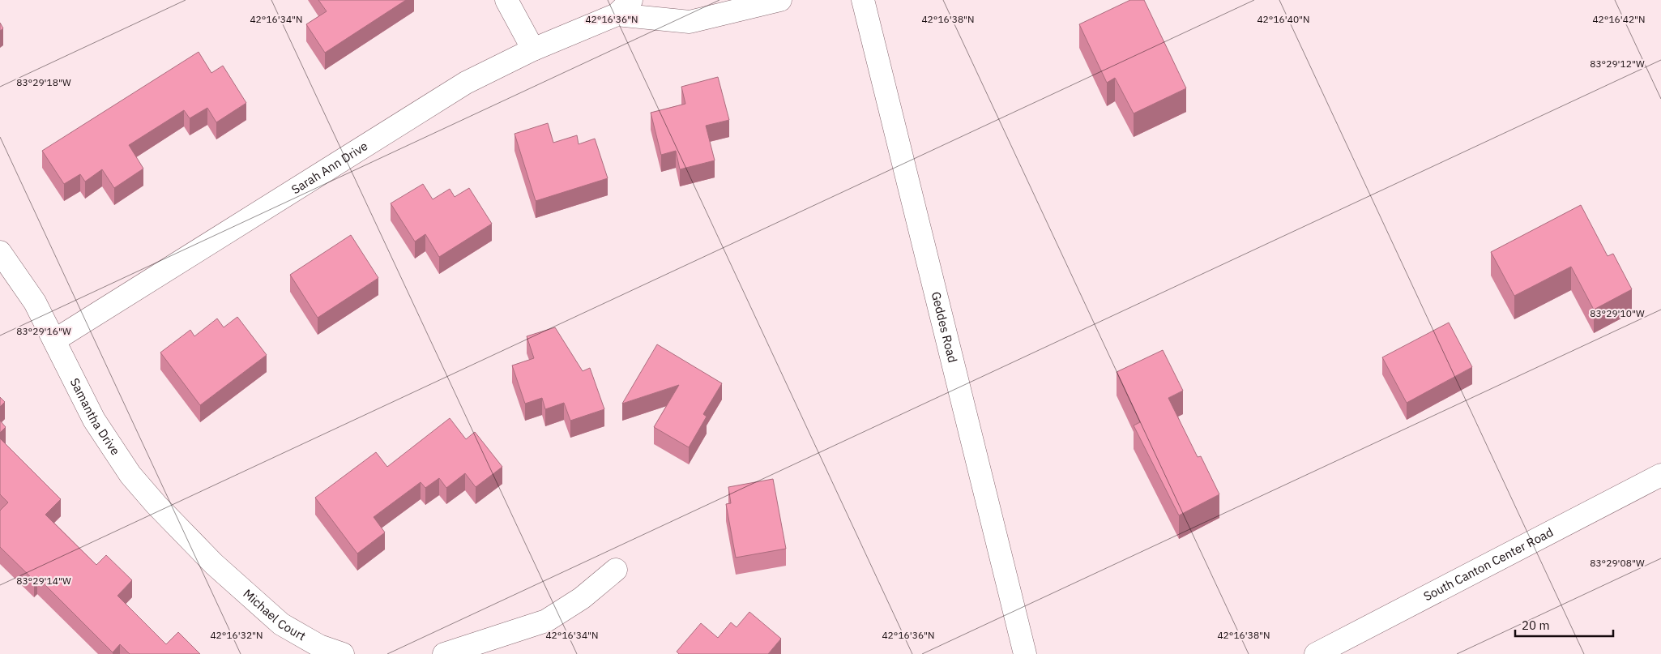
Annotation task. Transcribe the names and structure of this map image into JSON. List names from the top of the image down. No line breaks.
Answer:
{"streets":{"street":["Sarah Ann Drive","Geddes Road","Samantha Drive","South Canton Center Road","Michael Court"]},"crossings":[["Sarah Ann Drive","Samantha Drive"],["Samantha Drive","Michael Court"]],"scale_bar":"20 m","coordinates":["42°16'34\"N","42°16'36\"N","42°16'38\"N","42°16'40\"N","42°16'42\"N","83°29'12\"W","83°29'18\"W","83°29'10\"W","83°29'16\"W","83°29'08\"W","83°29'14\"W","42°16'32\"N"]}
